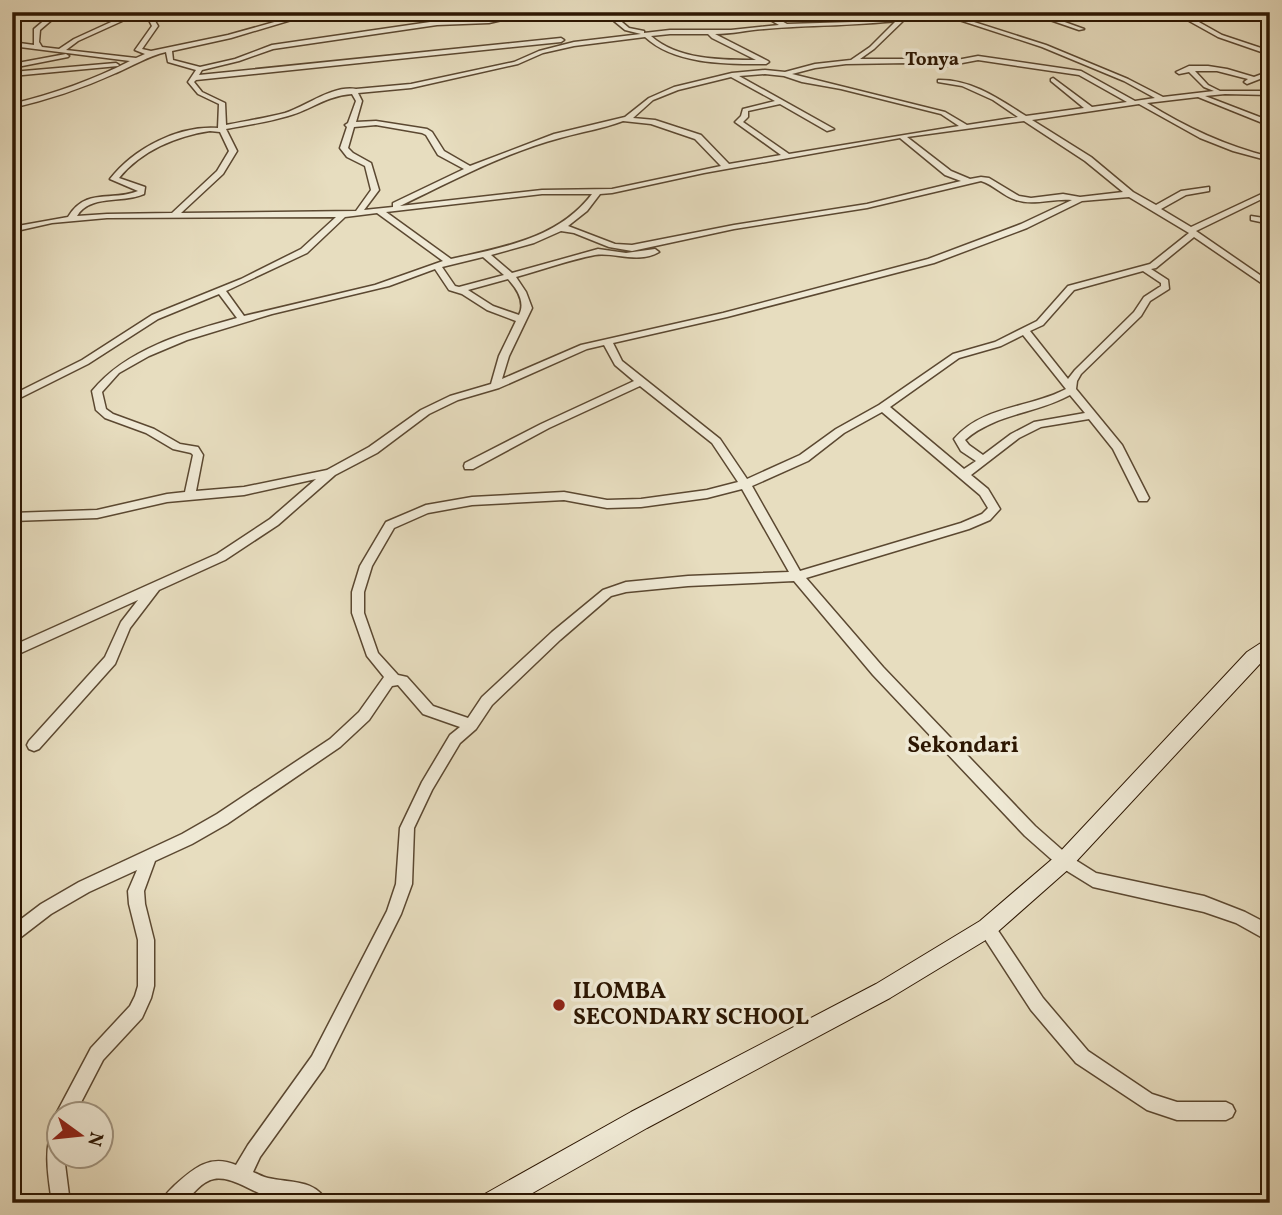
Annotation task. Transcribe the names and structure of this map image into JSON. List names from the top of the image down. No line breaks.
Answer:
{"districts":["Tonya","Sekondari"],"places":["ILOMBA SECONDARY SCHOOL"],"north":"right"}
